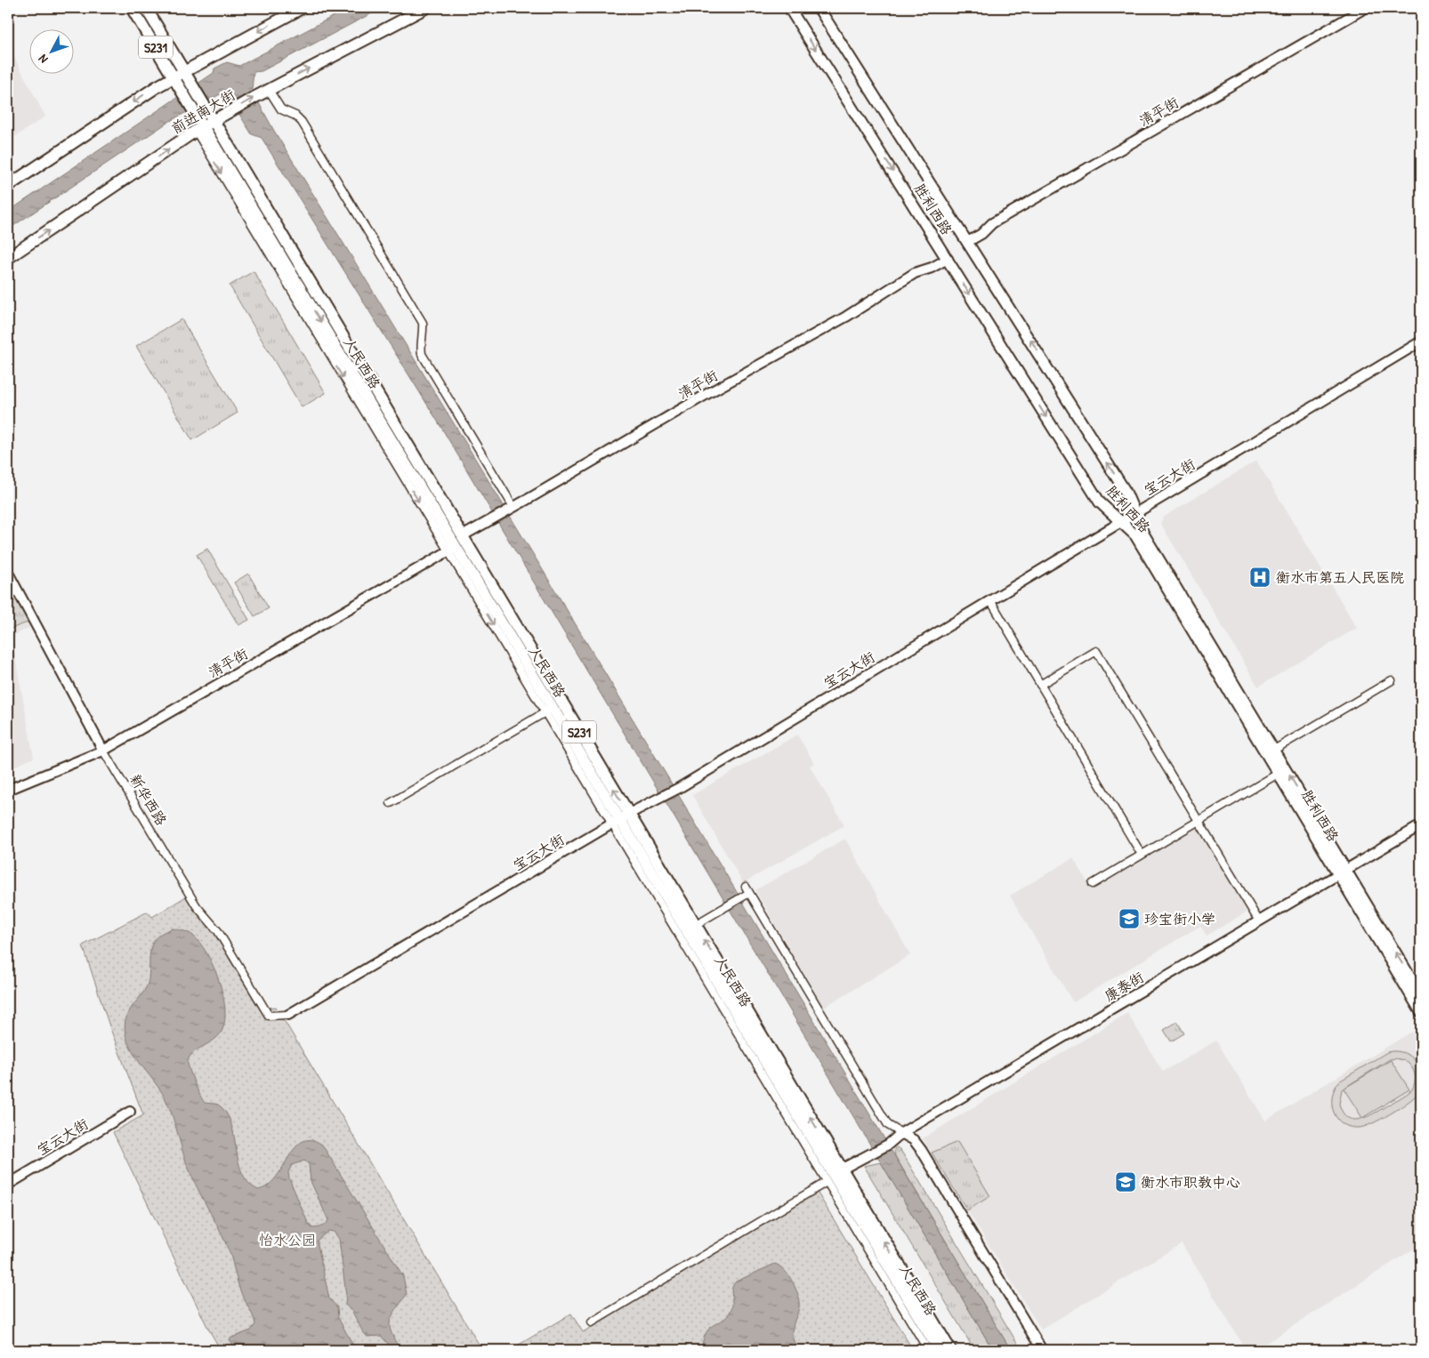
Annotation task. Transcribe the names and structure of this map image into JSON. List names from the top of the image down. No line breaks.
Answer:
{"streets":{"main road":["S231","前进南大街","胜利西路","人民西路"],"street":["清平街","宝云大街","新华西路","康泰街"]},"crossings":[["前进南大街","人民西路"],["清平街","胜利西路"],["清平街","人民西路"],["清平街","新华西路"],["胜利西路","宝云大街"],["胜利西路","康泰街"],["人民西路","宝云大街"],["人民西路","康泰街"],["宝云大街","新华西路"]],"parks":["怡水公园"],"places":{"hospital":["衡水市第五人民医院"],"school or university":["珍宝街小学","衡水市职教中心"]},"north":"bottom left"}
